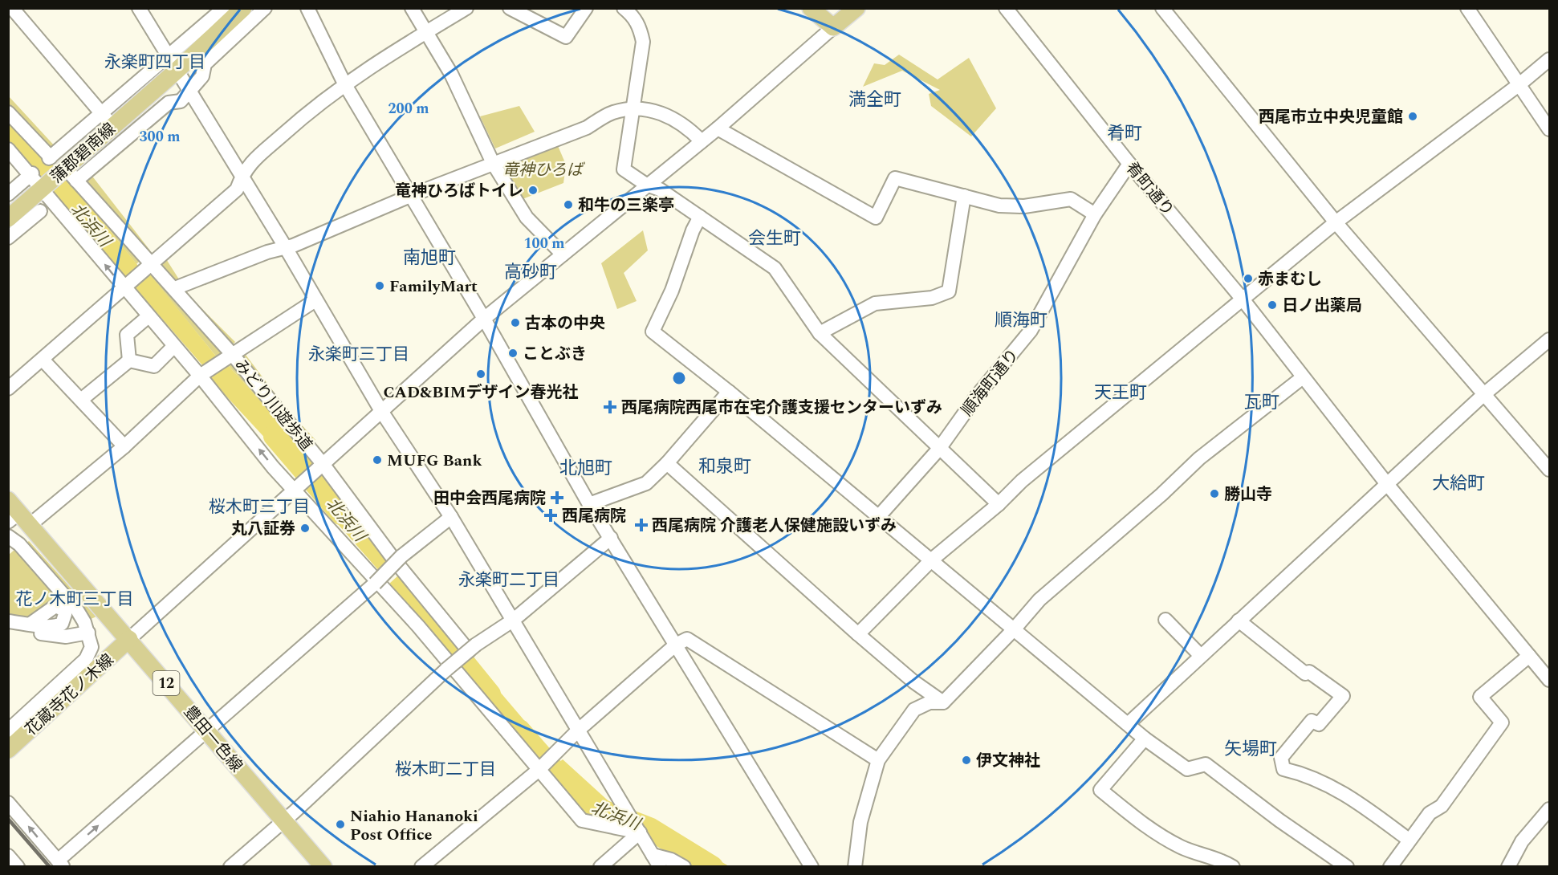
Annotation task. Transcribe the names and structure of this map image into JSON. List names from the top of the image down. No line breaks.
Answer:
{"streets":{"main road":["蒲郡碧南線","12","花蔵寺花ノ木線","豊田一色線"],"street":["肴町通り","順海町通り","みどり川遊歩道"]},"crossings":[["蒲郡碧南線","みどり川遊歩道"],["肴町通り","順海町通り"],["花蔵寺花ノ木線","豊田一色線"]],"districts":["永楽町四丁目","満全町","肴町","会生町","南旭町","高砂町","順海町","永楽町三丁目","天王町","瓦町","和泉町","北旭町","大給町","桜木町三丁目","永楽町二丁目","花ノ木町三丁目","矢場町","桜木町二丁目"],"water":["北浜川"],"parks":["竜神ひろば"],"places":{"other":["西尾市立中央児童館","竜神ひろばトイレ","和牛の三楽亭","赤まむし","FamilyMart","日ノ出薬局","古本の中央","ことぶき","CAD&BIMデザイン春光社","MUFG Bank","勝山寺","丸八証券","伊文神社","Niahio Hananoki Post Office"],"health":["西尾病院西尾市在宅介護支援センターいずみ","田中会西尾病院","西尾病院","西尾病院 介護老人保健施設いずみ"]},"rings":["200 m","300 m","100 m"]}
